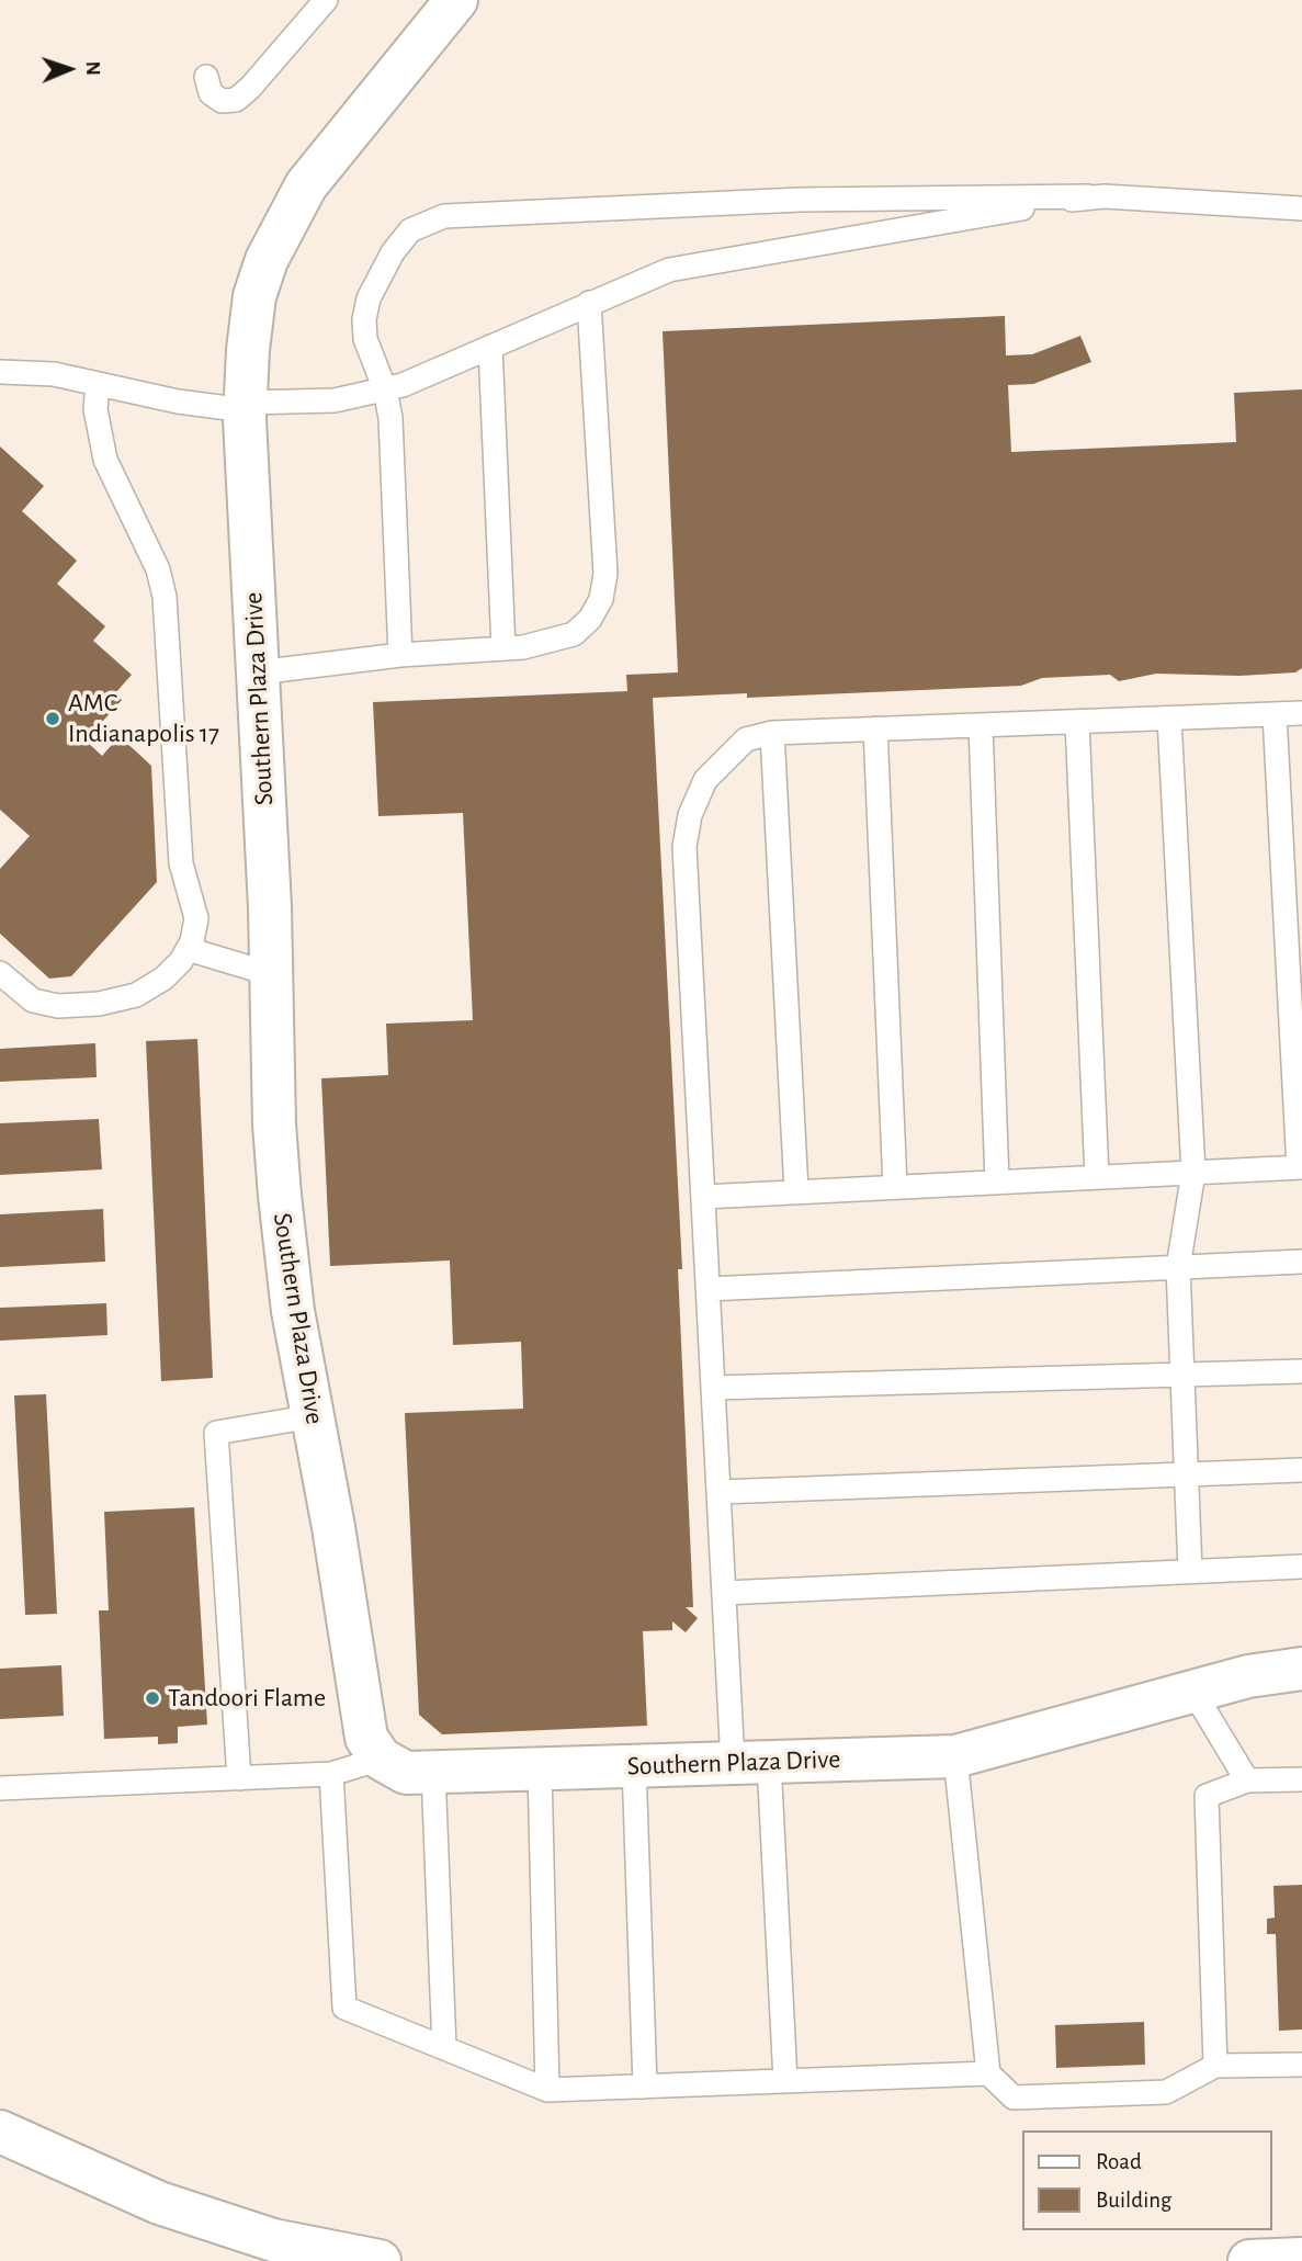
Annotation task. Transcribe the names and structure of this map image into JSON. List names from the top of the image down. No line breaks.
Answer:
{"streets":{"main road":["Southern Plaza Drive"]},"places":["AMC Indianapolis 17","Tandoori Flame"],"legend":["Road","Building"],"north":"right"}
